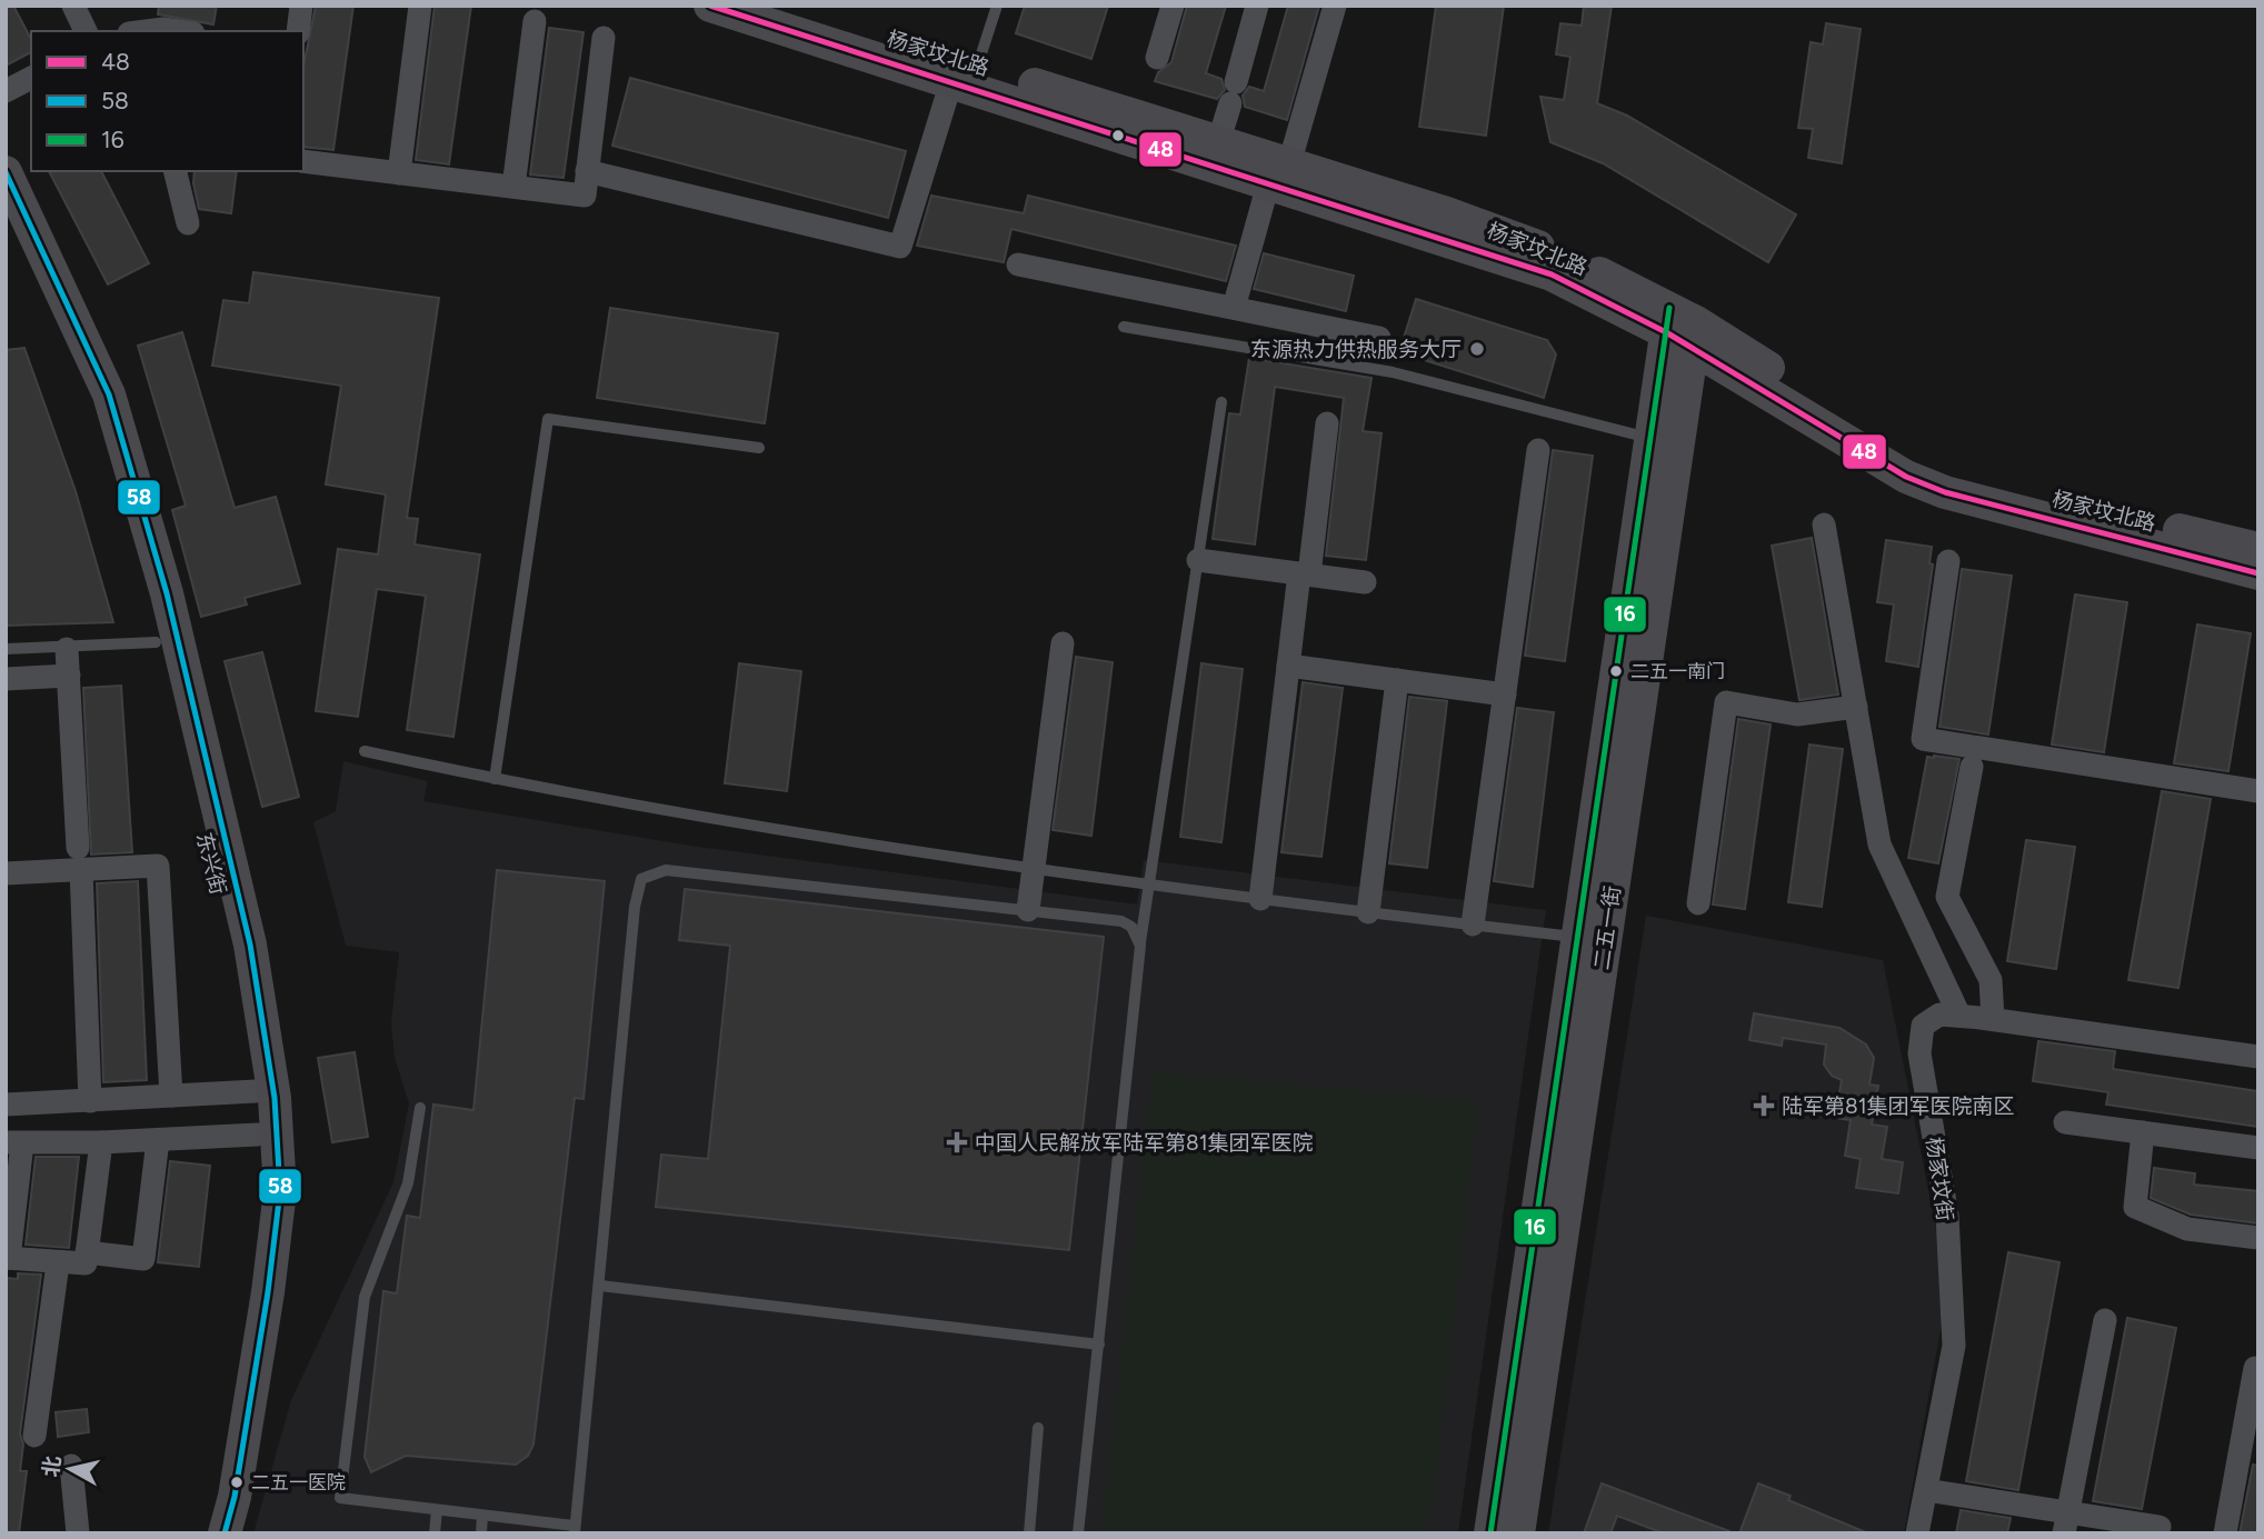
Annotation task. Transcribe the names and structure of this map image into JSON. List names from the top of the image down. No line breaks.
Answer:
{"streets":{"main road":["杨家坟北路","东兴街","二五一街"],"street":["杨家坟街"]},"crossings":[["杨家坟北路","二五一街"]],"places":{"other":["东源热力供热服务大厅","二五一南门","二五一医院"],"health":["陆军第81集团军医院南区","中国人民解放军陆军第81集团军医院"]},"lines":["transit line 48","transit line 58","transit line 16"],"legend":["48","58","16"],"north":"left"}
